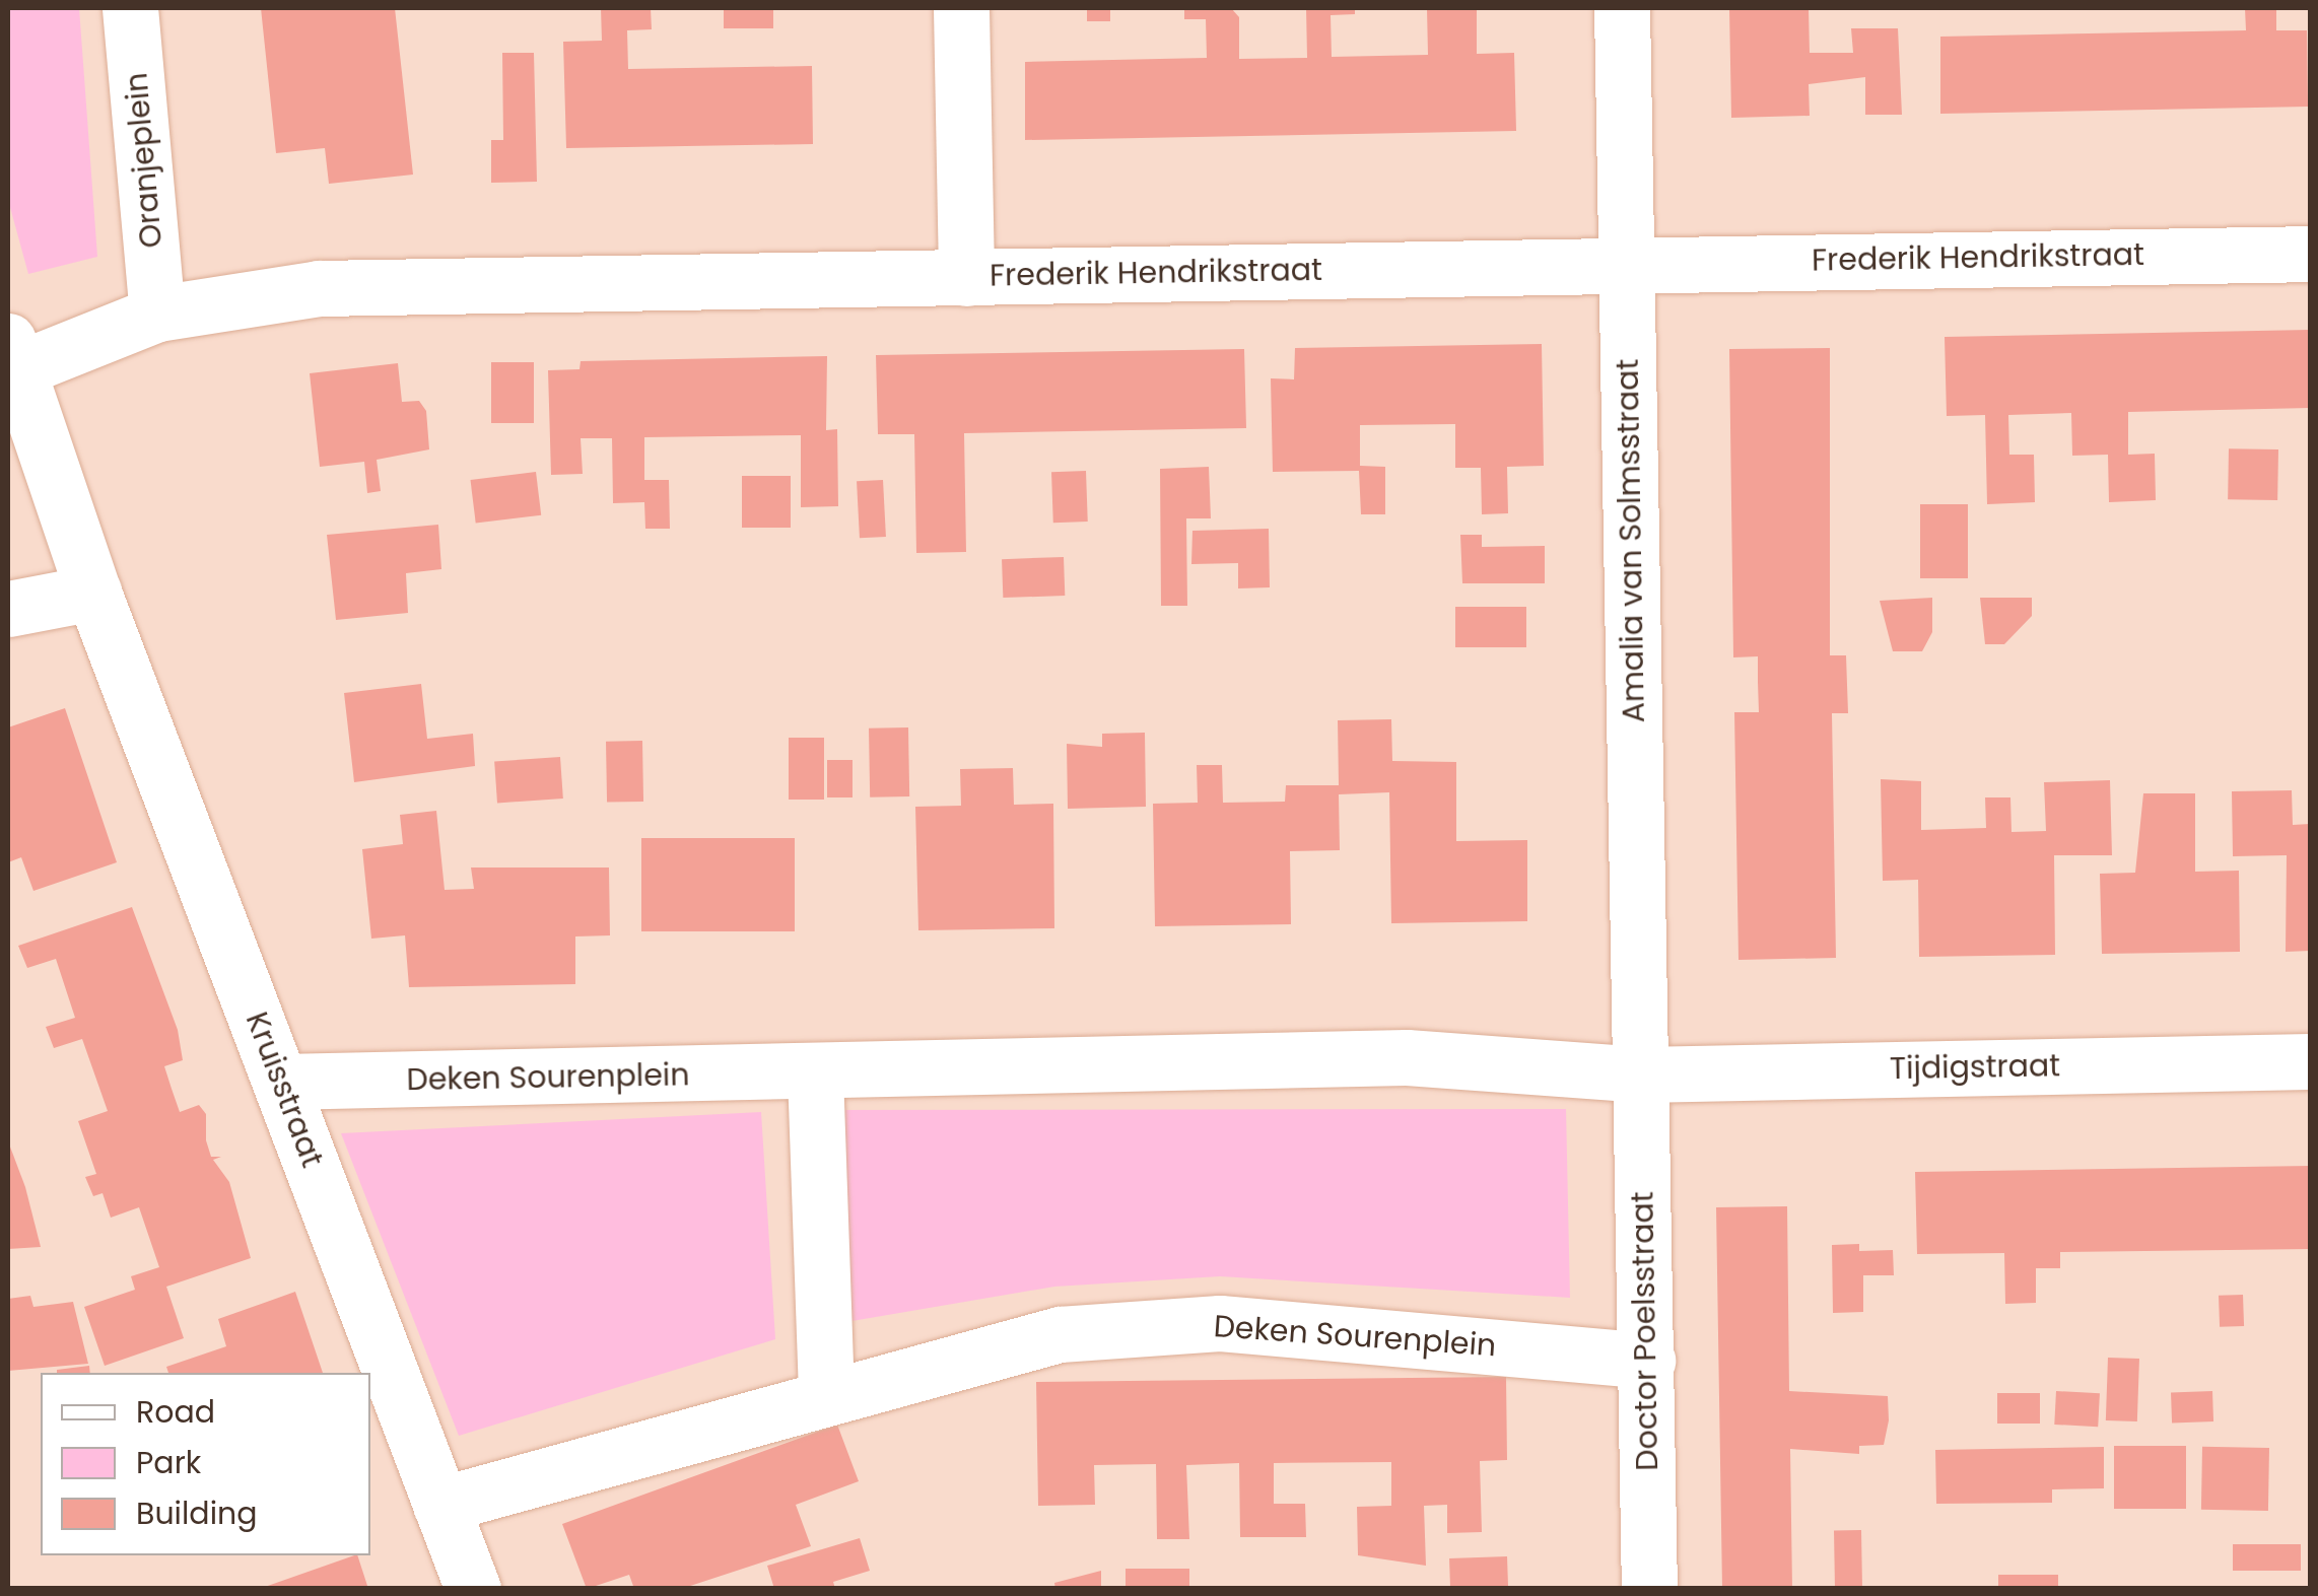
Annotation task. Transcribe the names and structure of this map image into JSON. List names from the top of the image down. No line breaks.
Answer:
{"streets":{"street":["Oranjeplein","Frederik Hendrikstraat","Amalia van Solmsstraat","Tijdigstraat","Deken Sourenplein","Kruisstraat","Doctor Poelsstraat"]},"crossings":[["Oranjeplein","Frederik Hendrikstraat"],["Frederik Hendrikstraat","Amalia van Solmsstraat"],["Amalia van Solmsstraat","Tijdigstraat"],["Amalia van Solmsstraat","Deken Sourenplein"],["Amalia van Solmsstraat","Doctor Poelsstraat"],["Tijdigstraat","Deken Sourenplein"],["Tijdigstraat","Doctor Poelsstraat"],["Deken Sourenplein","Kruisstraat"],["Deken Sourenplein","Doctor Poelsstraat"]],"legend":["Road","Park","Building"]}
